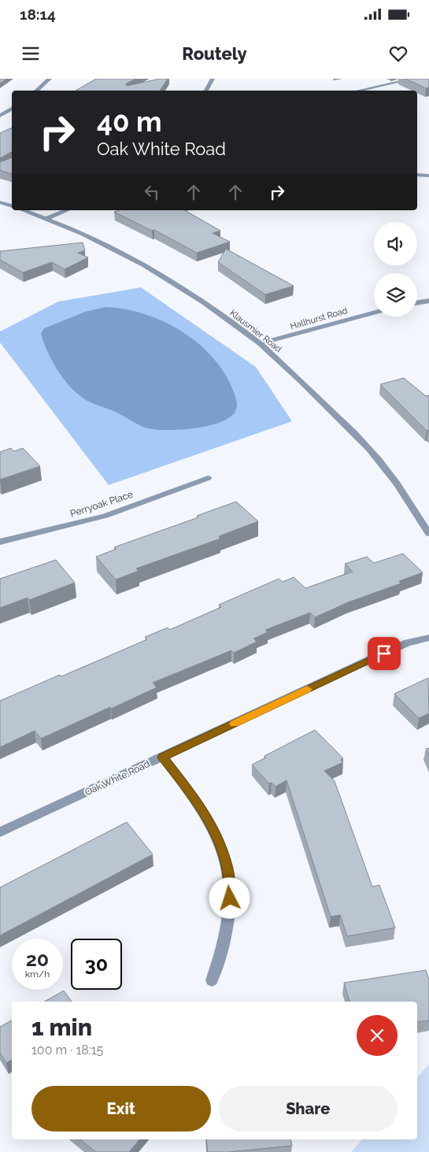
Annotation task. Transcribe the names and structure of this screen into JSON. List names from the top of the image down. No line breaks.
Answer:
{"streets":{"street":["Hallhurst Road","Klausmier Road","Perryoak Place","Oak White Road"]},"crossings":[["Hallhurst Road","Klausmier Road"]],"page":{"status":"18:14","header":"Routely","turn":["40 m","Oak White Road"],"speed":"20 km/h","limit":"30","heading":["1 min","100 m · 18:15"],"buttons":["Exit","Share"]}}
